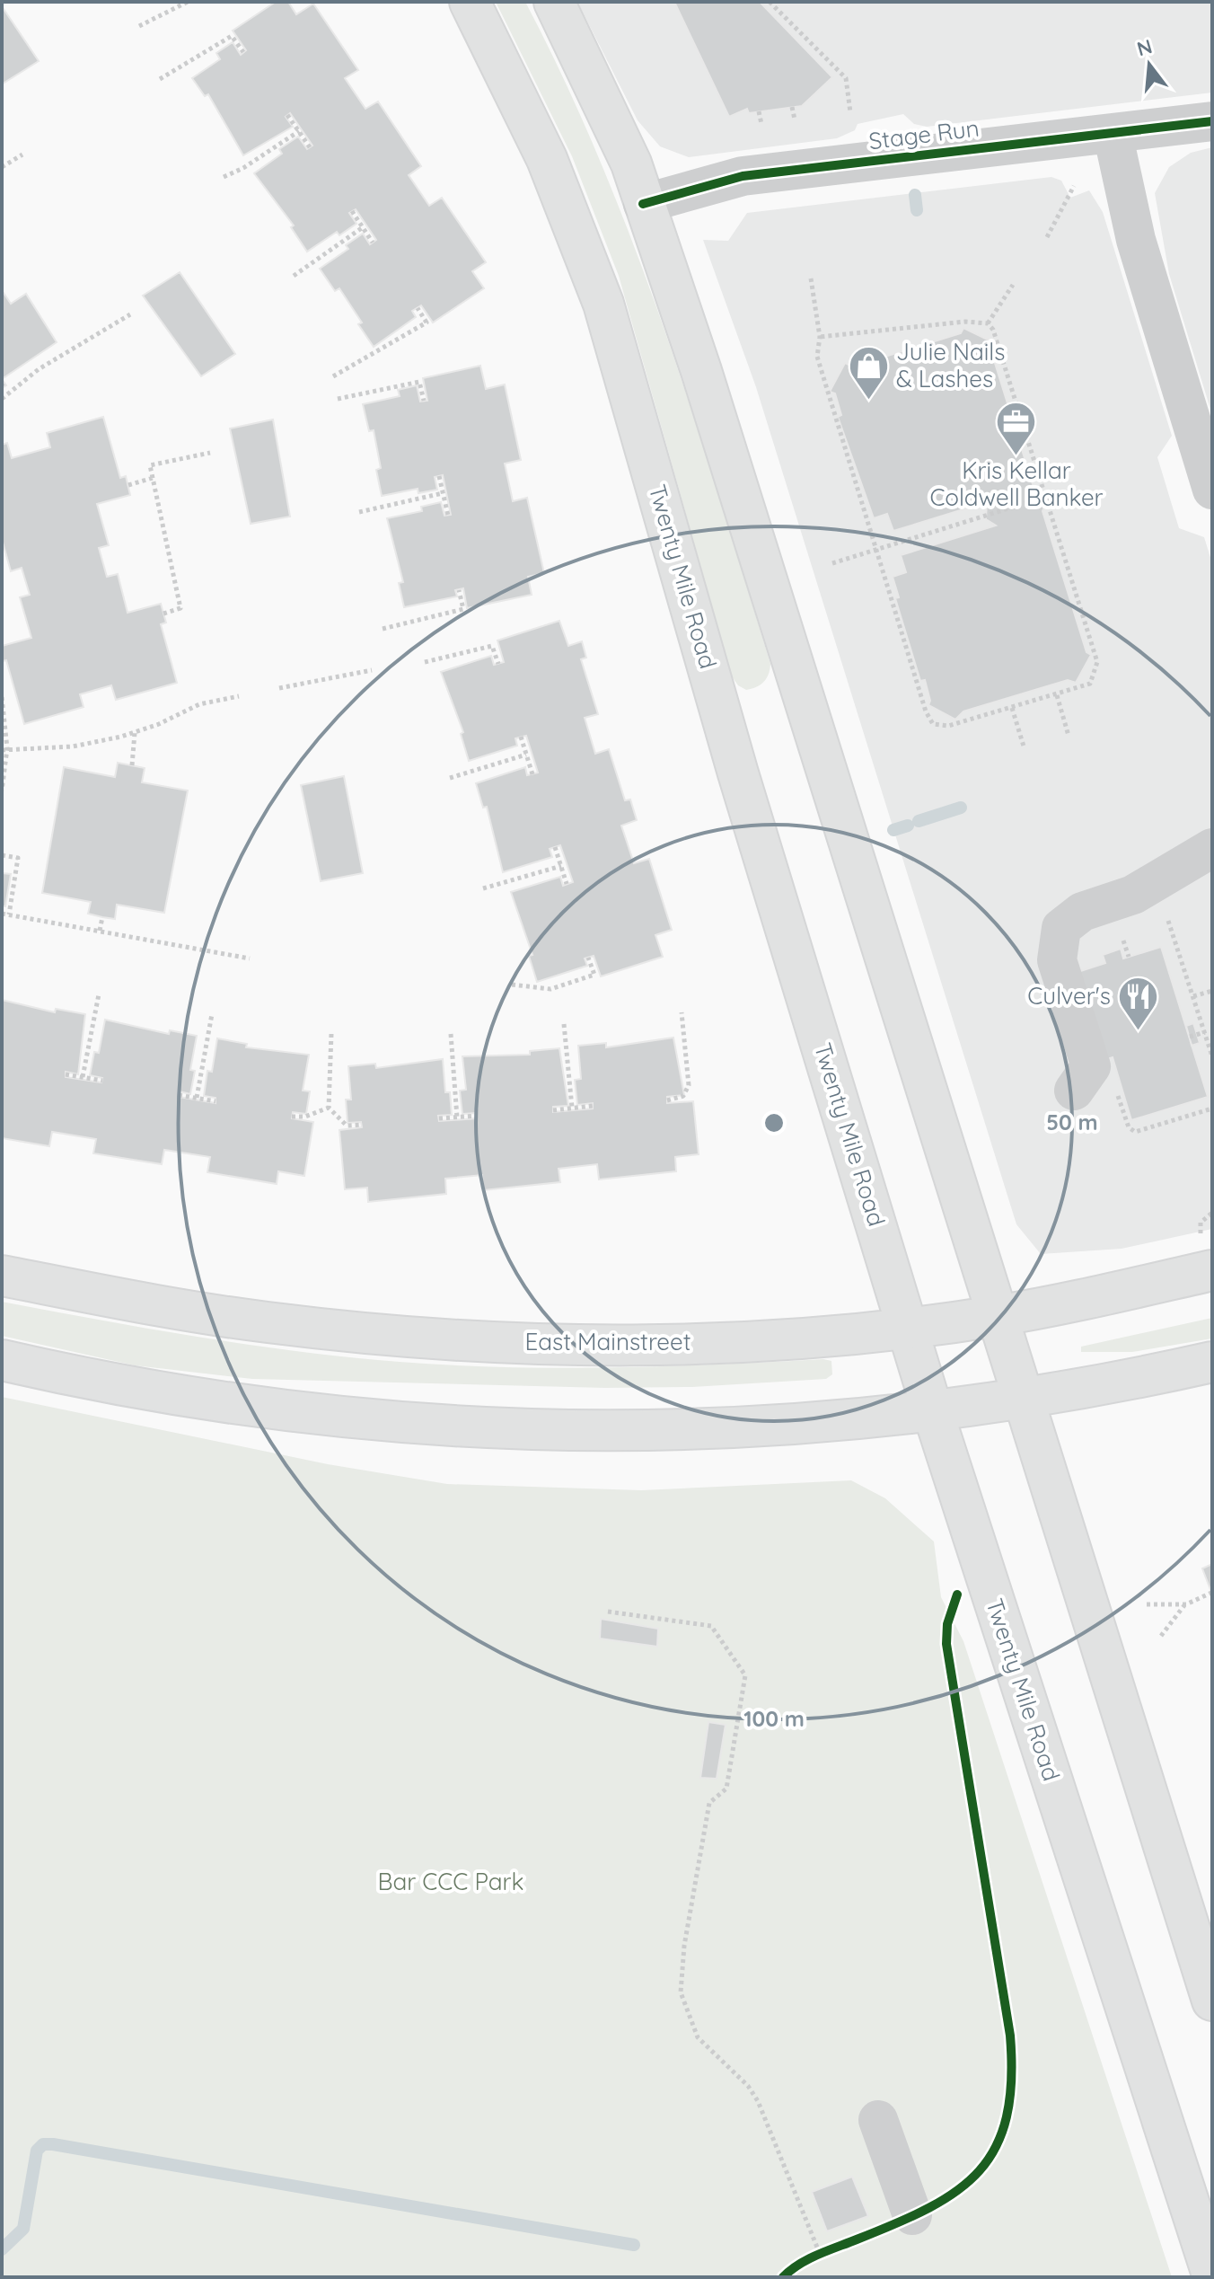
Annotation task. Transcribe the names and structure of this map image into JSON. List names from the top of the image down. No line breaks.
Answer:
{"streets":{"main road":["Twenty Mile Road","East Mainstreet"],"street":["Stage Run"]},"crossings":[["Twenty Mile Road","East Mainstreet"]],"parks":["Bar CCC Park"],"places":{"shop":["Julie Nails & Lashes"],"office":["Kris Kellar Coldwell Banker"],"restaurant":["Culver's"]},"north":"top","rings":["50 m","100 m"]}
